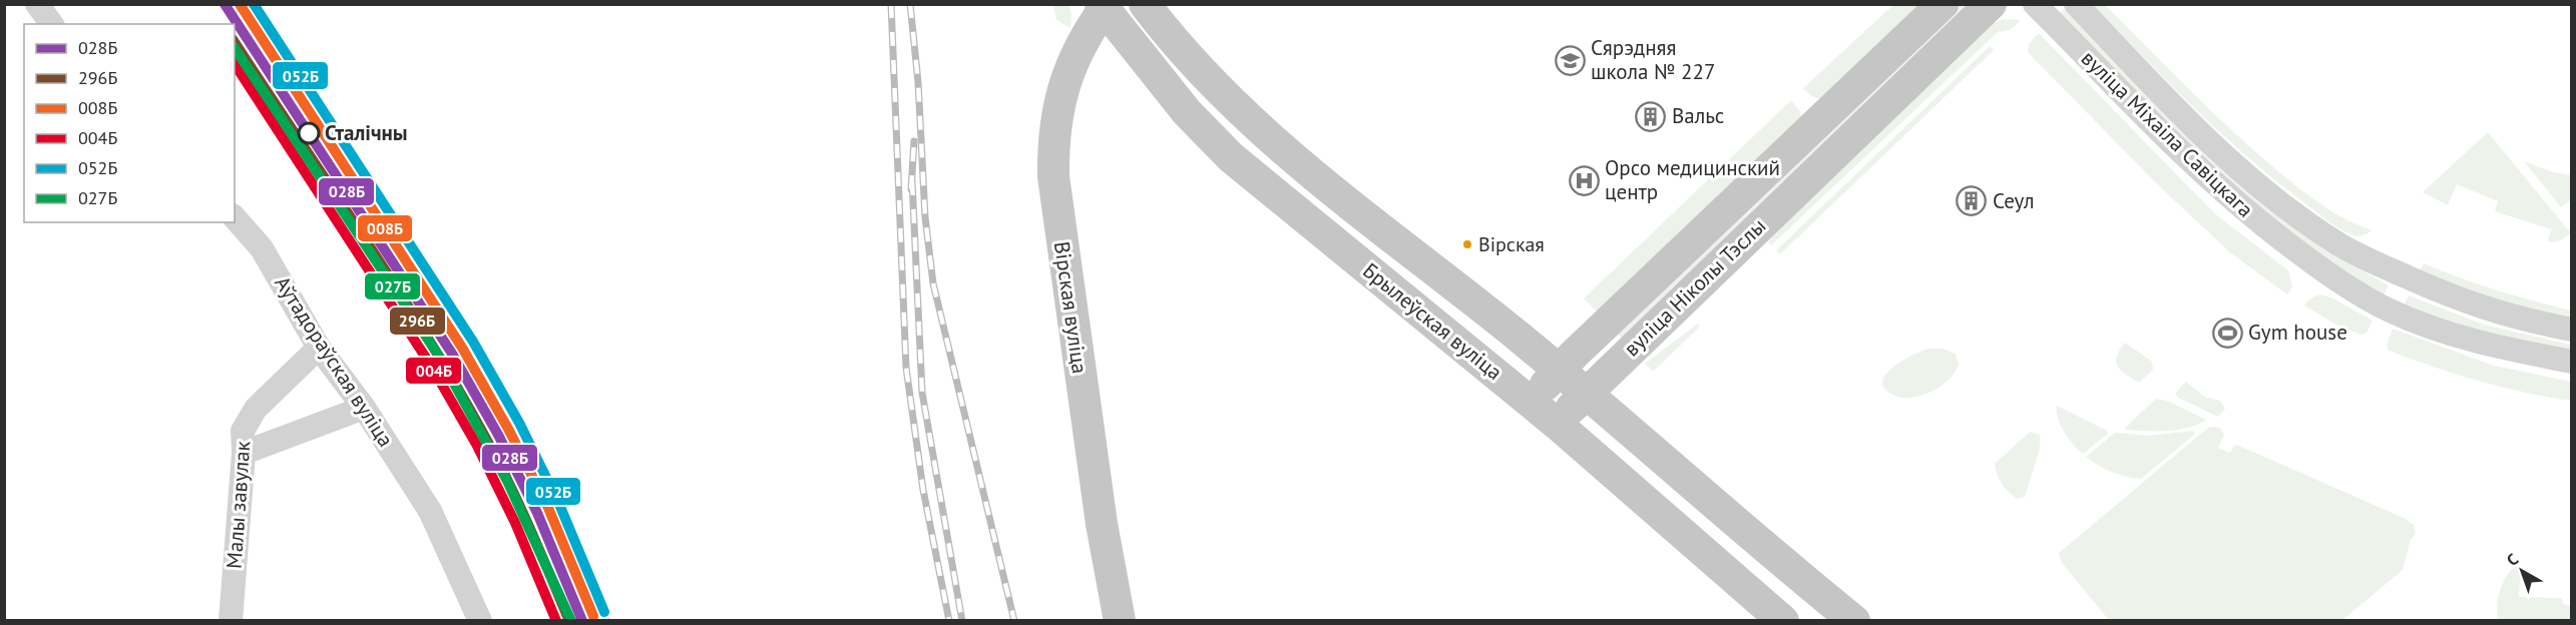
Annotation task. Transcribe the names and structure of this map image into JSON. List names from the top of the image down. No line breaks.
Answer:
{"streets":{"main road":["вуліца Ніколы Тэслы","Вірская вуліца","Брылеўская вуліца"],"street":["вуліца Міхаіла Савіцкага","Аўтадораўская вуліца","Малы завулак"]},"crossings":[["вуліца Ніколы Тэслы","Брылеўская вуліца"],["Вірская вуліца","Брылеўская вуліца"],["Аўтадораўская вуліца","Малы завулак"]],"places":{"school or university":["Сярэдняя школа № 227"],"building":["Вальс","Сеул"],"other":["Сталічны","Вірская"],"hospital":["Орсо медицинский центр"],"sports":["Gym house"]},"lines":["transit line 028Б","transit line 008Б","transit line 052Б","transit line 296Б","transit line 027Б","transit line 004Б"],"legend":["028Б","296Б","008Б","004Б","052Б","027Б"],"north":"top left"}
